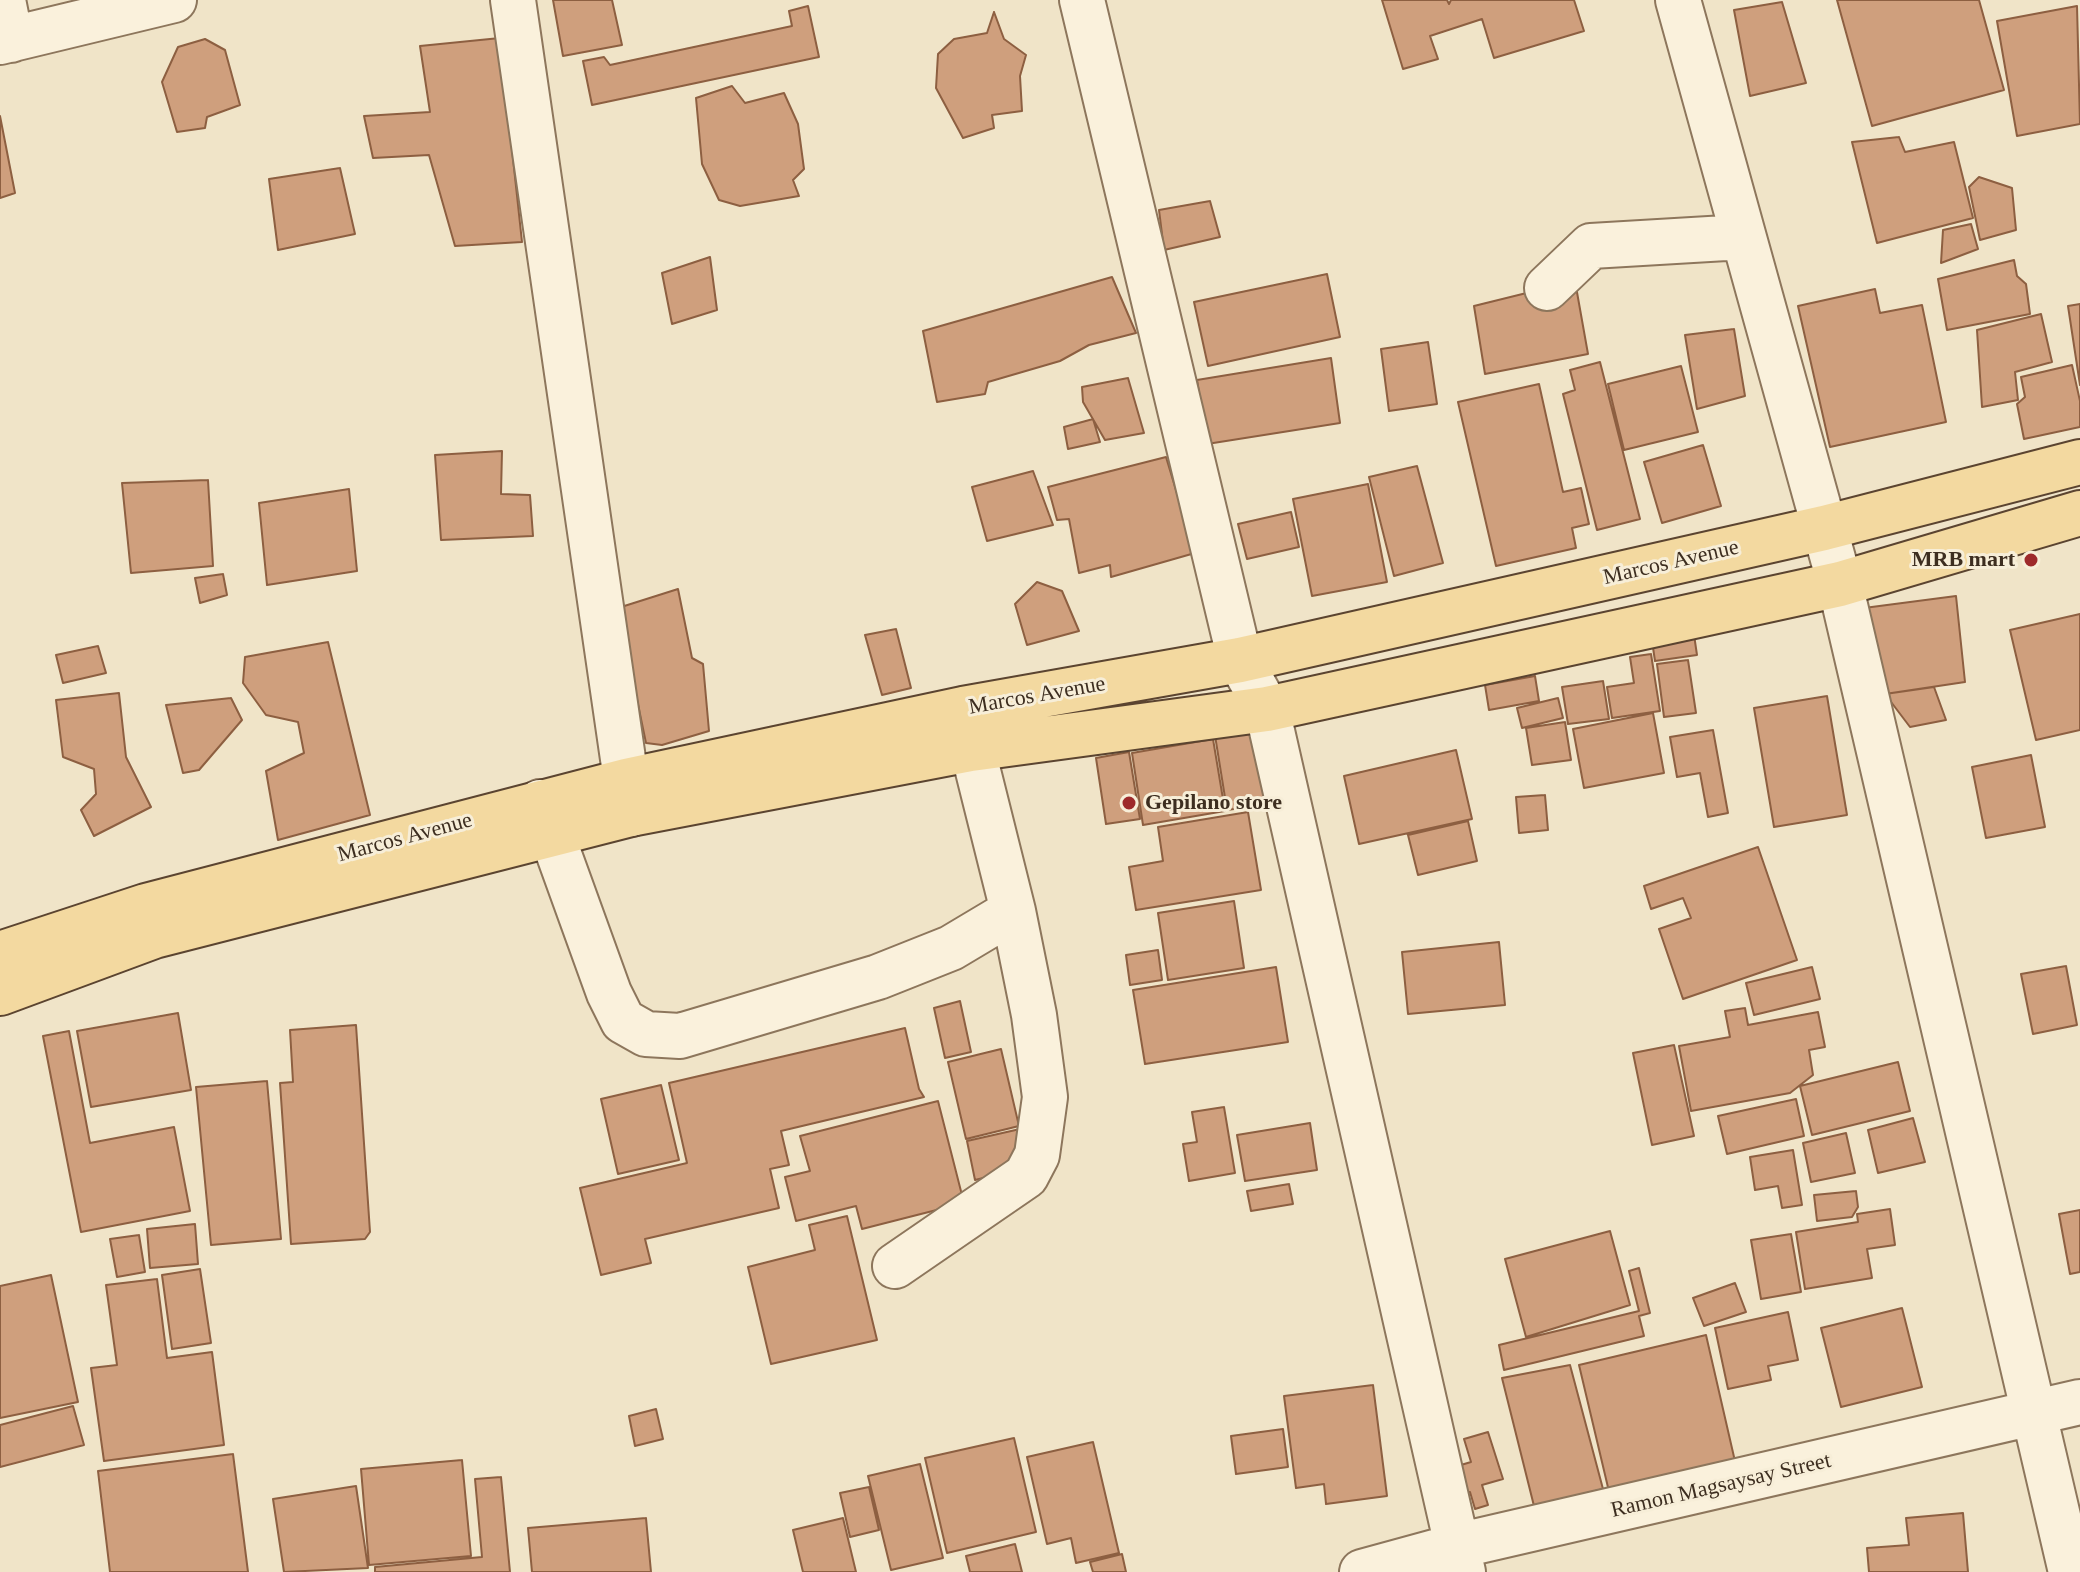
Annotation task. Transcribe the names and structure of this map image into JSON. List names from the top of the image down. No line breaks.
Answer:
{"streets":{"main road":["Marcos Avenue"],"street":["Ramon Magsaysay Street"]},"places":["MRB mart","Gepilano store"]}
